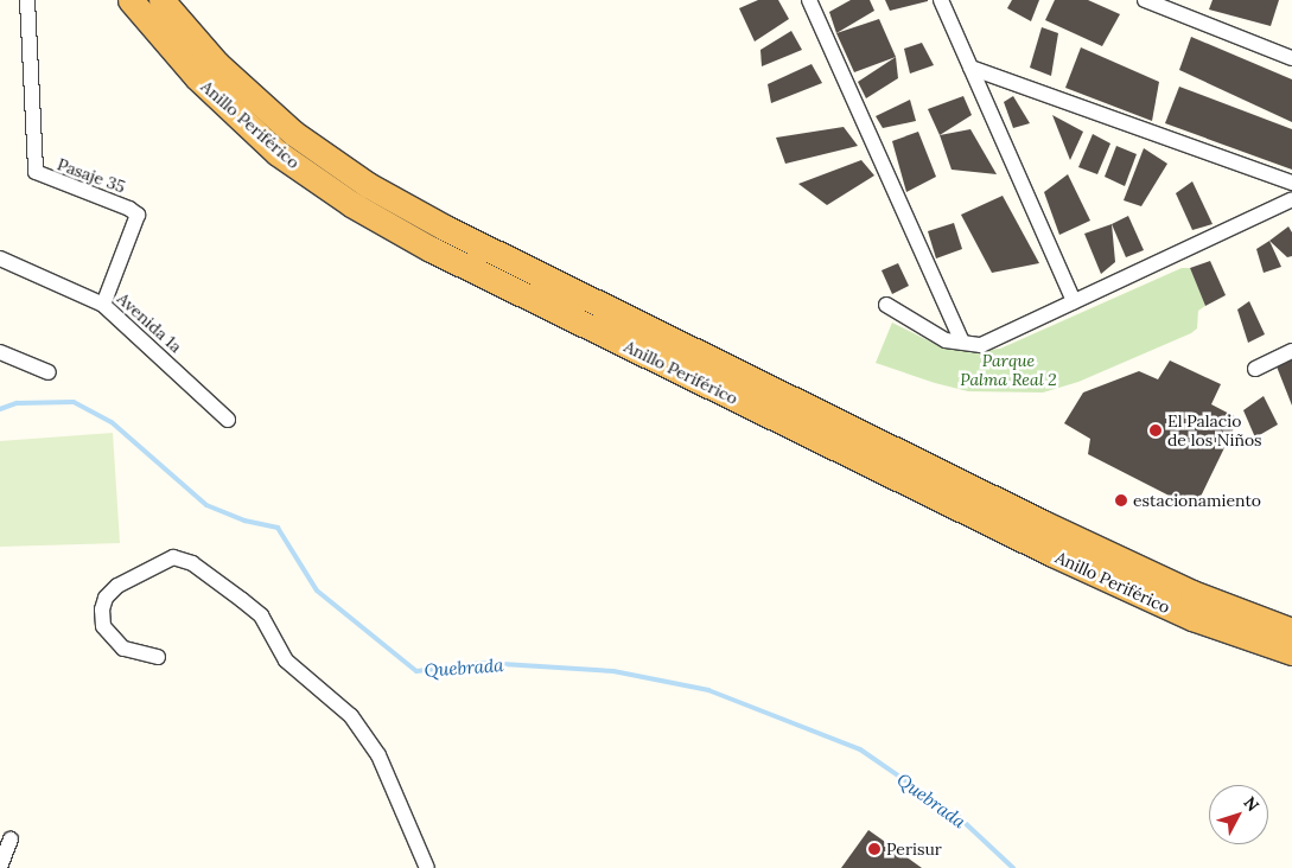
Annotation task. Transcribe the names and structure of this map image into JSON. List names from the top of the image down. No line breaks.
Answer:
{"streets":{"highway":["Anillo Periférico"],"street":["Pasaje 35","Avenida 1a"]},"crossings":[["Pasaje 35","Avenida 1a"]],"water":["Quebrada"],"parks":["Parque Palma Real 2"],"places":["El Palacio de los Niños","estacionamiento","Perisur"],"north":"top right"}
